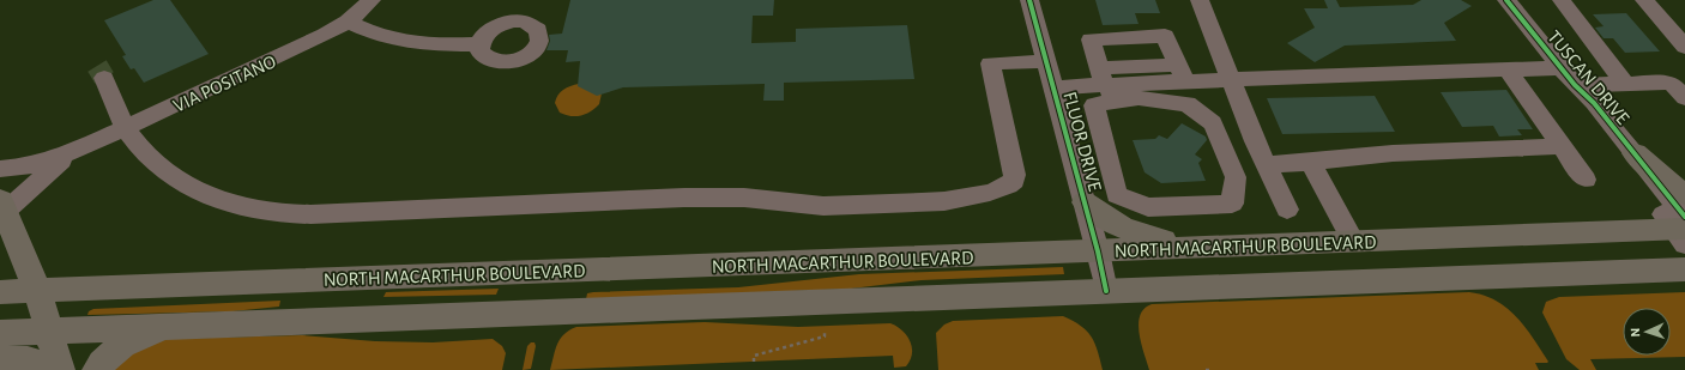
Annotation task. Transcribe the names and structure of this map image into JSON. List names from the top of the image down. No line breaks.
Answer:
{"streets":{"main road":["NORTH MACARTHUR BOULEVARD"],"street":["TUSCAN DRIVE","VIA POSITANO","FLUOR DRIVE"]},"crossings":[["TUSCAN DRIVE","NORTH MACARTHUR BOULEVARD"],["FLUOR DRIVE","NORTH MACARTHUR BOULEVARD"]],"north":"left"}
